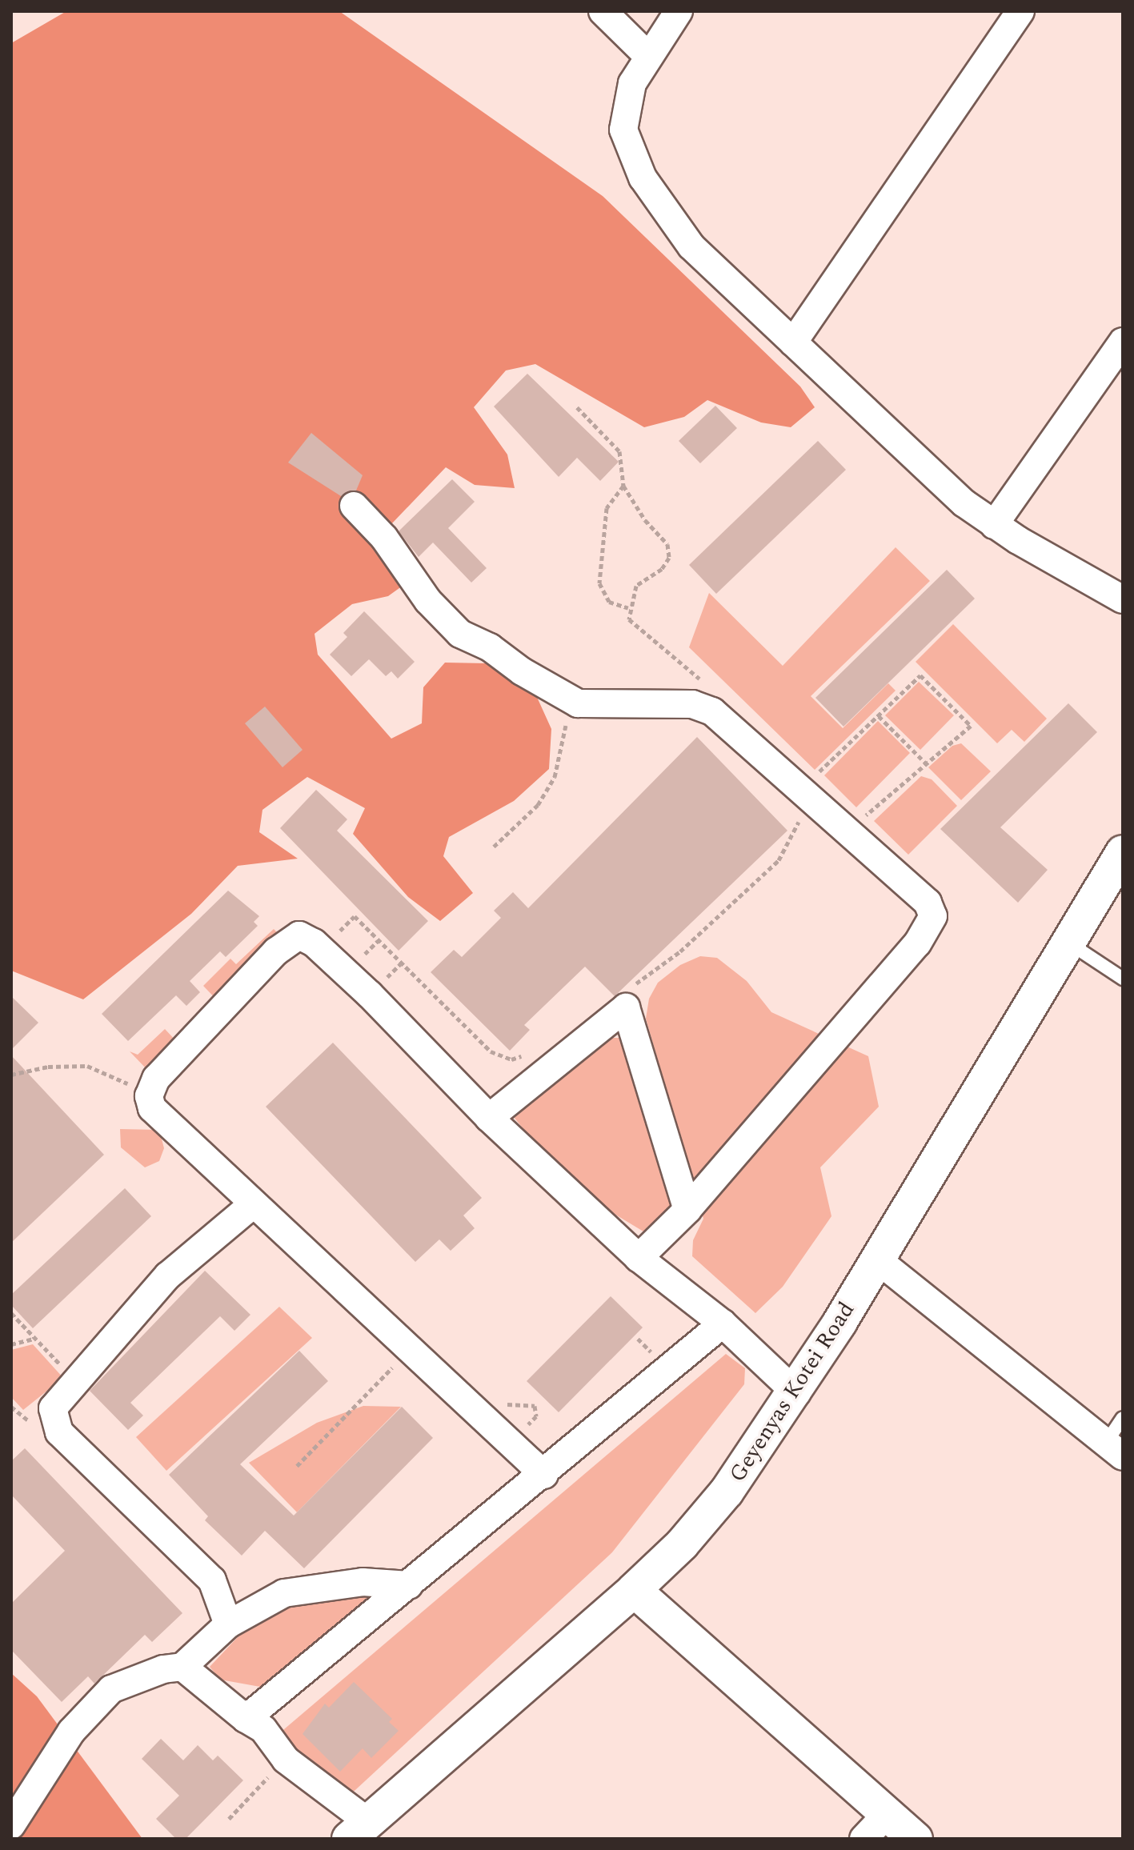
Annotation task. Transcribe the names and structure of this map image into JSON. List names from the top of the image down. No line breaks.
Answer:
{"streets":{"street":["Geyenyas Kotei Road"]}}
